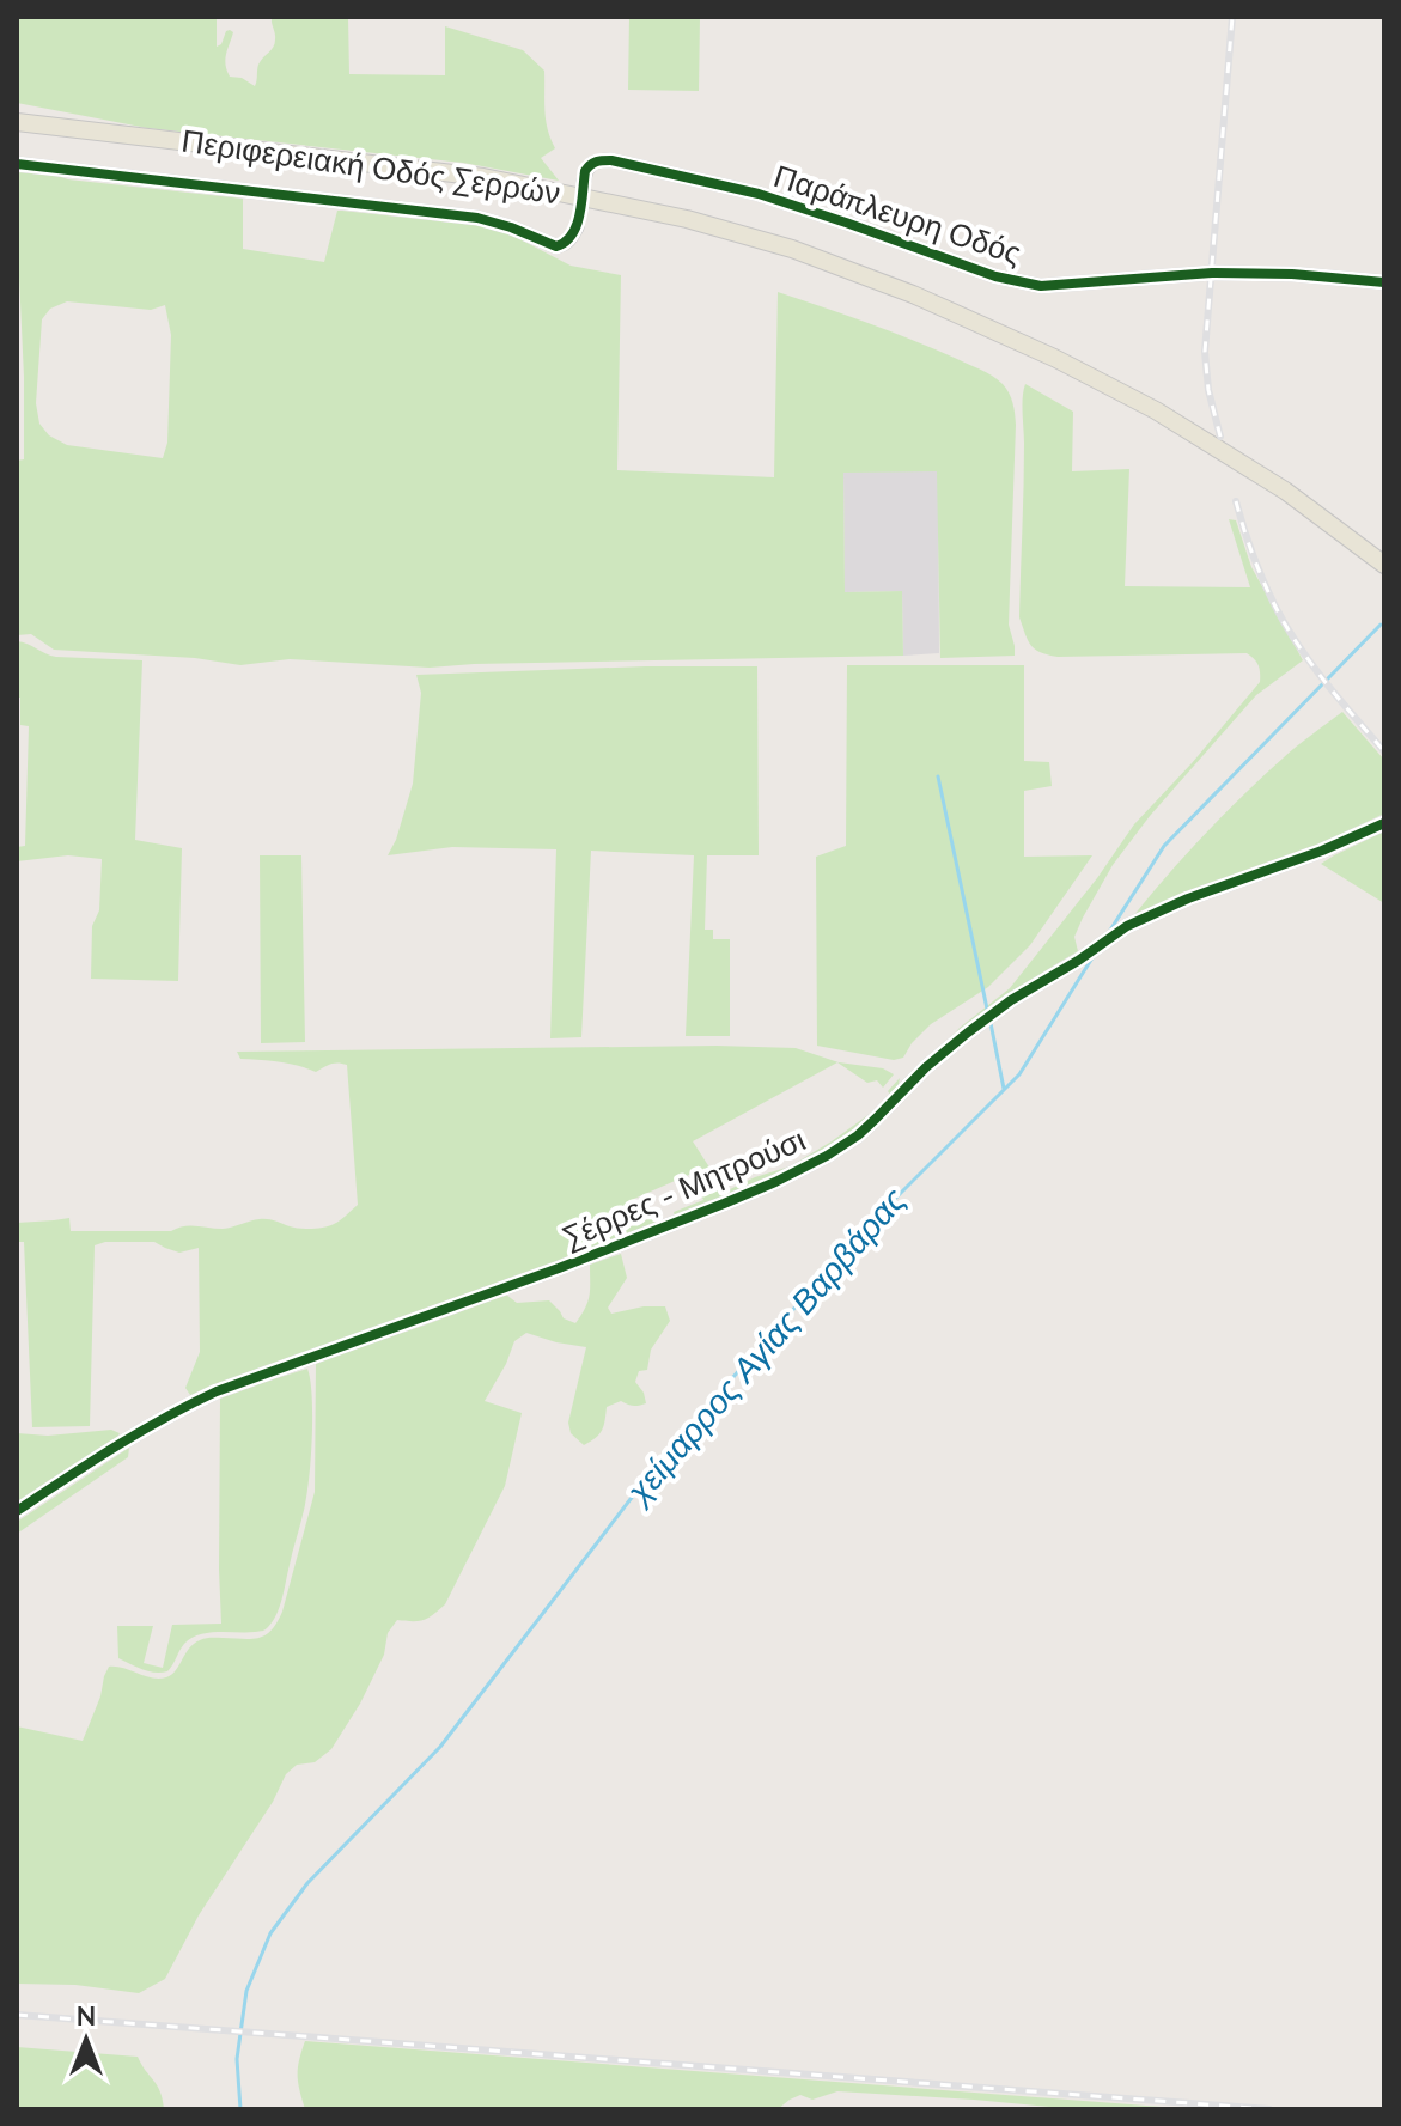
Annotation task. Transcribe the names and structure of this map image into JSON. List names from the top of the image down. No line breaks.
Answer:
{"streets":{"main road":["Περιφερειακή Οδός Σερρών"],"street":["Παράπλευρη Οδός","Σέρρες - Μητρούσι"]},"water":["χείμαρρος Αγίας Βαρβάρας"],"north":"top"}
